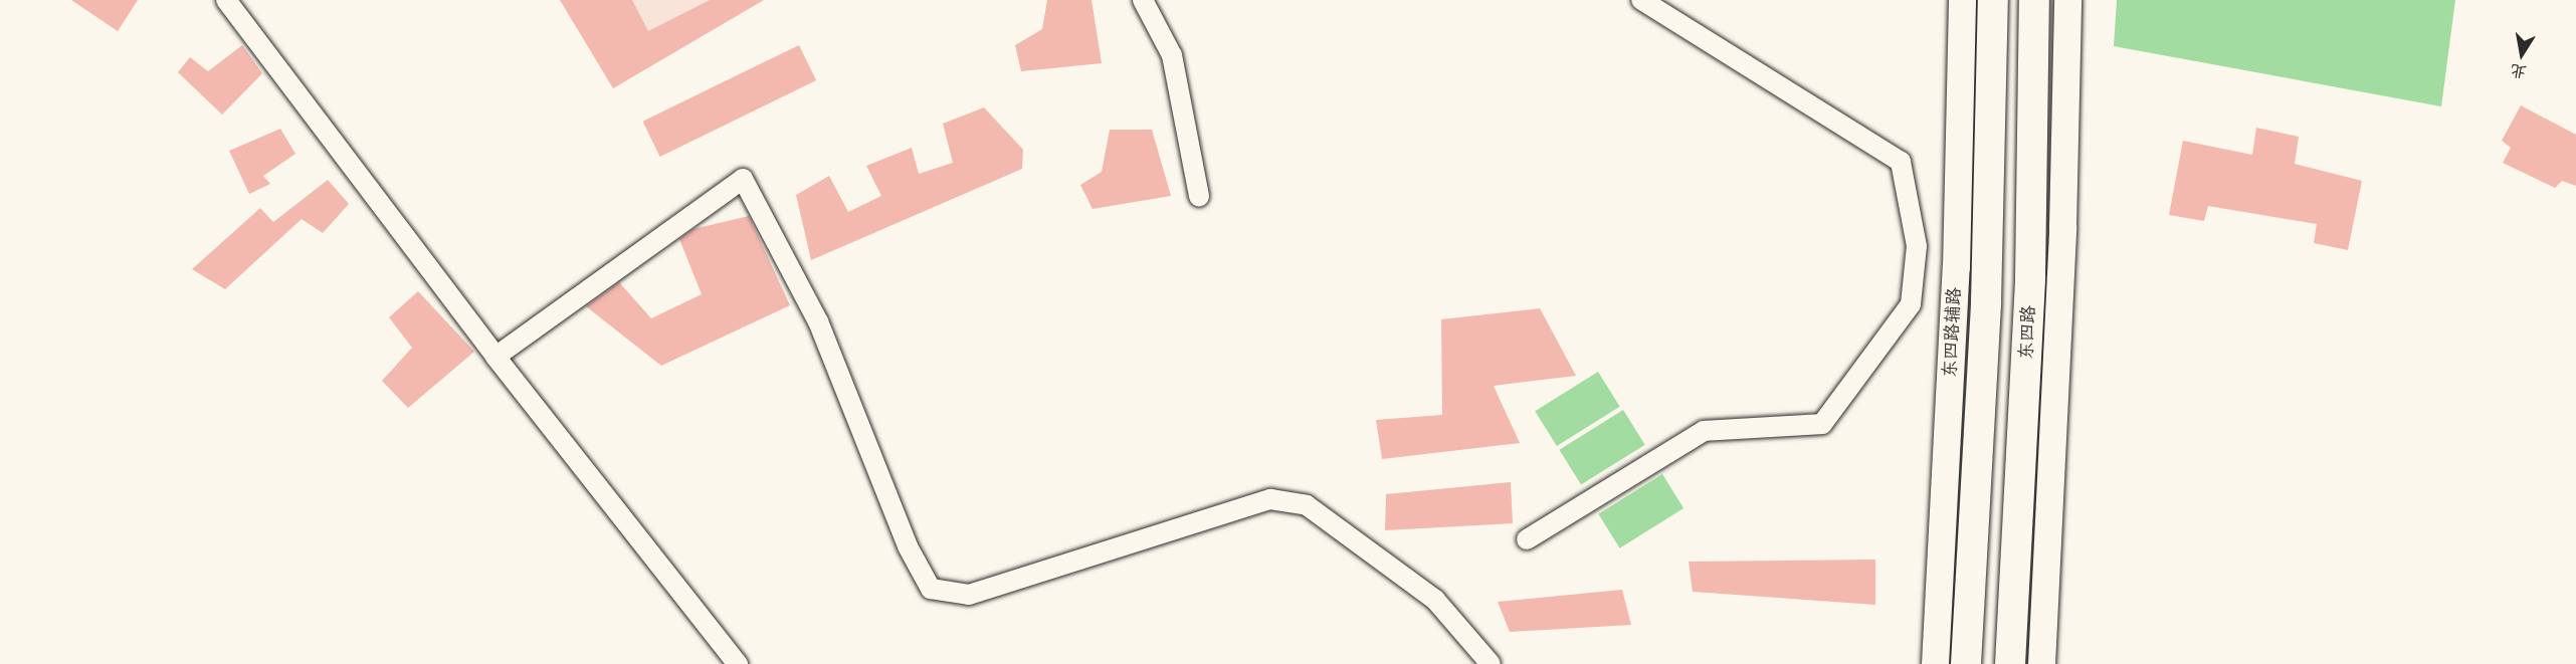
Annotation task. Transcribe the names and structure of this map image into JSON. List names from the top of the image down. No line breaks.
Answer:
{"streets":{"main road":["东四路辅路","东四路"]},"north":"bottom"}
